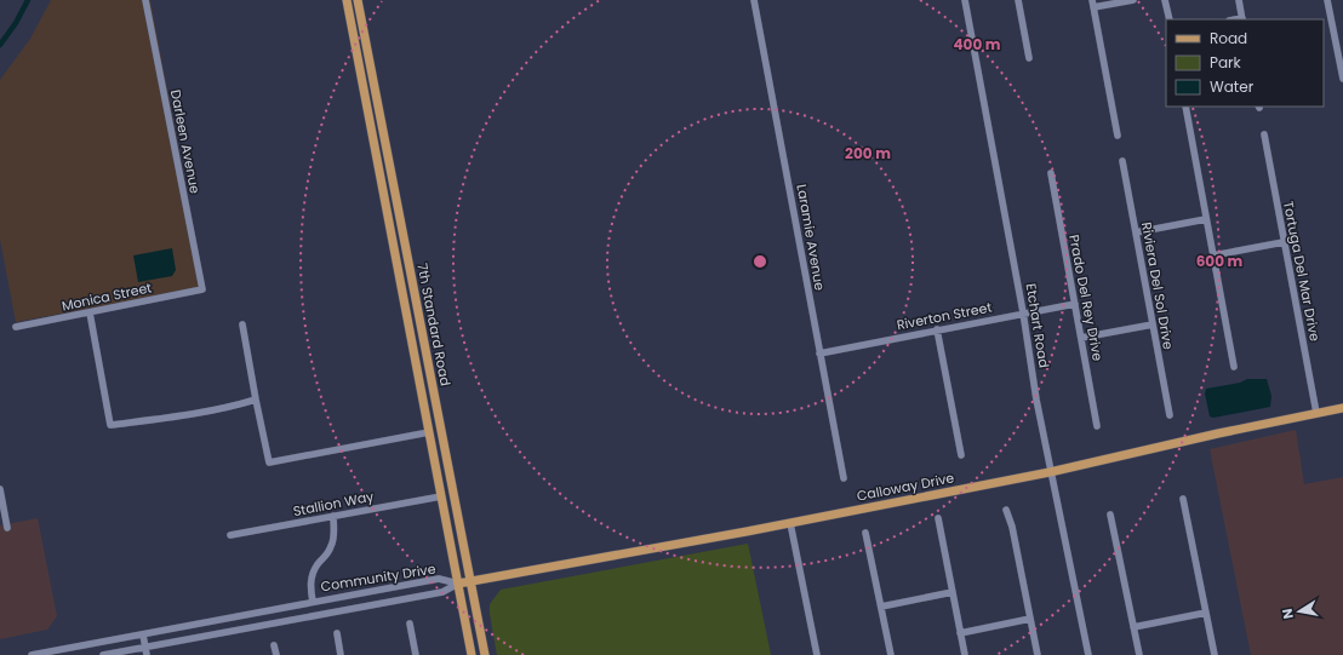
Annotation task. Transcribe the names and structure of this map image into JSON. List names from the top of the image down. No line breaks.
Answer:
{"streets":{"main road":["7th Standard Road","Calloway Drive"],"street":["Darleen Avenue","Laramie Avenue","Tortuga Del Mar Drive","Riviera Del Sol Drive","Monica Street","Prado Del Rey Drive","Riverton Street","Etchart Road","Stallion Way","Community Drive"]},"crossings":[["Darleen Avenue","Monica Street"],["Laramie Avenue","Riverton Street"],["Tortuga Del Mar Drive","Calloway Drive"],["Prado Del Rey Drive","Riverton Street"],["Riverton Street","Etchart Road"],["7th Standard Road","Calloway Drive"],["7th Standard Road","Stallion Way"],["7th Standard Road","Community Drive"],["Etchart Road","Calloway Drive"],["Calloway Drive","Community Drive"]],"legend":["Road","Park","Water"],"north":"left","rings":["400 m","200 m","600 m"]}
